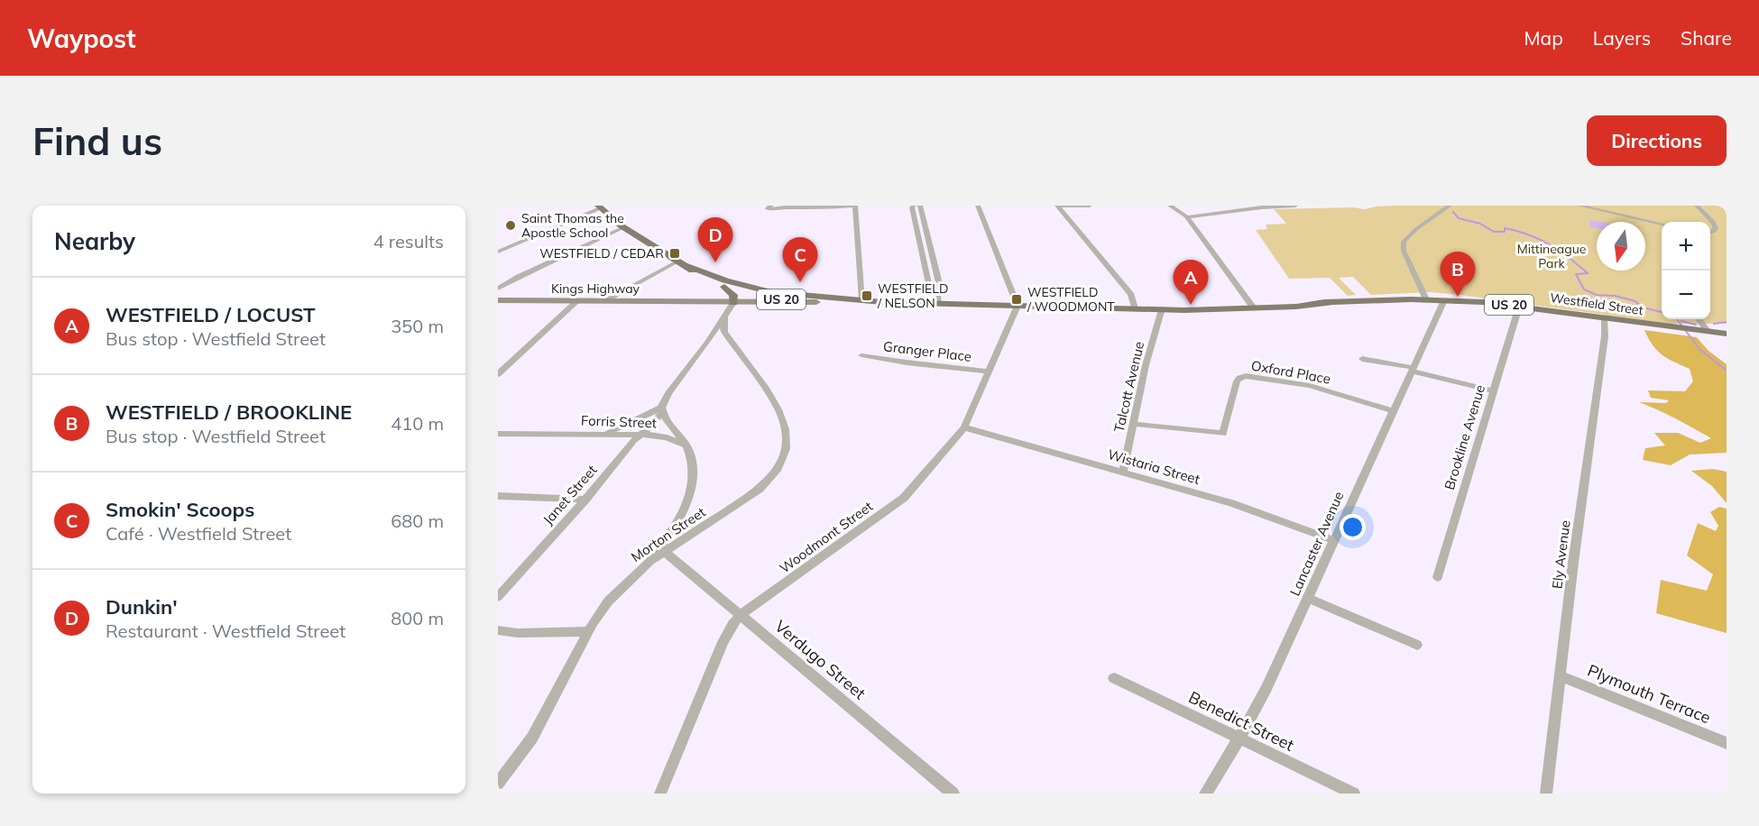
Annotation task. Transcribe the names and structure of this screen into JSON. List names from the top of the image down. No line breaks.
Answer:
{"streets":{"main road":["Kings Highway","US 20","Westfield Street"],"street":["Granger Place","Oxford Place","Talcott Avenue","Forris Street","Brookline Avenue","Wistaria Street","Janet Street","Morton Street","Woodmont Street","Lancaster Avenue","Ely Avenue","Verdugo Street","Plymouth Terrace","Benedict Street"]},"crossings":[["Kings Highway","Westfield Street"],["Kings Highway","Janet Street"],["Westfield Street","Talcott Avenue"],["Westfield Street","Brookline Avenue"],["Westfield Street","Woodmont Street"],["Westfield Street","Lancaster Avenue"],["Westfield Street","Ely Avenue"],["Granger Place","Woodmont Street"],["Oxford Place","Talcott Avenue"],["Oxford Place","Lancaster Avenue"],["Talcott Avenue","Wistaria Street"],["Forris Street","Janet Street"],["Wistaria Street","Woodmont Street"],["Wistaria Street","Lancaster Avenue"],["Janet Street","Morton Street"],["Morton Street","Verdugo Street"],["Woodmont Street","Verdugo Street"],["Lancaster Avenue","Benedict Street"],["Ely Avenue","Plymouth Terrace"]],"parks":["Mittineague Park"],"places":{"other":["Saint Thomas the Apostle School"],"transit":["WESTFIELD / CEDAR","WESTFIELD / NELSON","WESTFIELD / WOODMONT"]},"north":"bottom","page":{"header":"Waypost","nav":["Map","Layers","Share"],"buttons":"Directions","title":"Find us","heading":["Nearby","4 results"],"pins":["D","C","B","A"],"map_buttons":["+","−"],"list":[{"mark":"A","name":"WESTFIELD / LOCUST","note":"Bus stop · Westfield Street","value":"350 m"},{"mark":"B","name":"WESTFIELD / BROOKLINE","note":"Bus stop · Westfield Street","value":"410 m"},{"mark":"C","name":"Smokin' Scoops","note":"Café · Westfield Street","value":"680 m"},{"mark":"D","name":"Dunkin'","note":"Restaurant · Westfield Street","value":"800 m"}]}}
